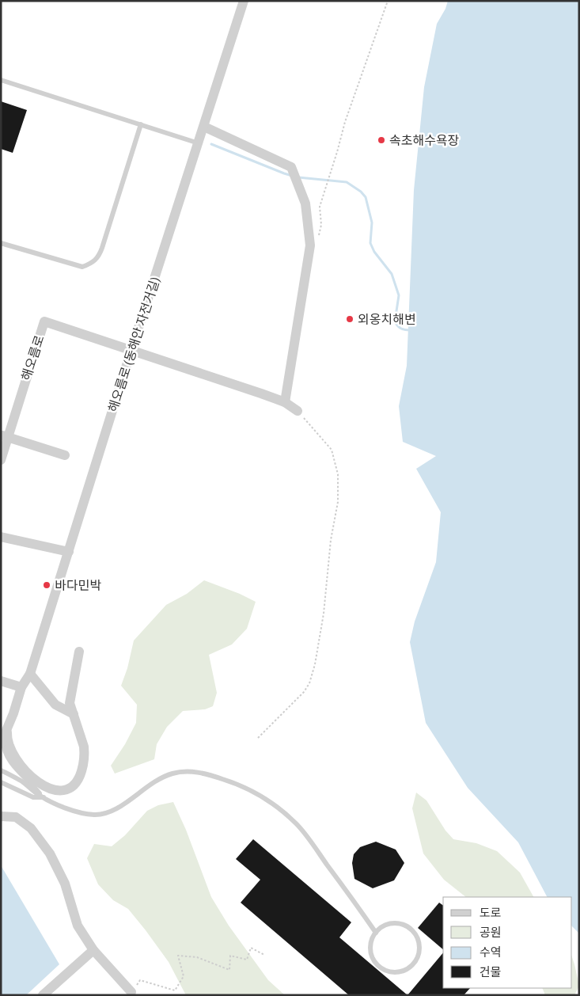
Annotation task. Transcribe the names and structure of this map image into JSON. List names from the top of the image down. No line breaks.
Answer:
{"streets":{"street":["해오름로 (동해안 자전거길)","해오름로"]},"crossings":[["해오름로 (동해안 자전거길)","해오름로"]],"places":["속초해수욕장","외옹치해변","바다민박"],"legend":["도로","공원","수역","건물"]}
